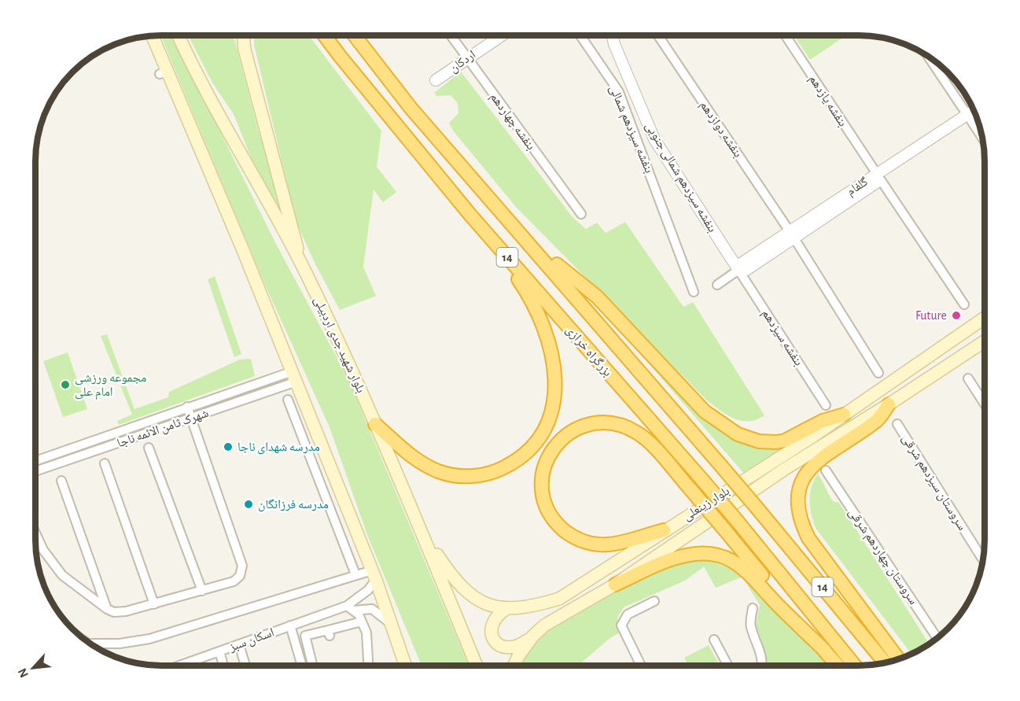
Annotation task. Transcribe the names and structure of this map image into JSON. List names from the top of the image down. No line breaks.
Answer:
{"streets":{"highway":["14","بزرگراه خرازی"],"main road":["بلوار شهید جدی اردبیلی","بلوار زینعلی"],"street":["اردکان","بنفشه یازدهم","بنفشه چهاردهم","بنفشه سیزدهم شمالی","بنفشه دوازدهم","بنفشه سیزدهم شمالی جنوبی","گلفام","بنفشه سیزدهم","شهرک ثامن الائمه ناجا","سروستان سیزدهم شرقی","سروستان چهاردهم شرقی","اسکان سبز"]},"crossings":[["اردکان","بنفشه چهاردهم"],["بنفشه یازدهم","گلفام"],["بنفشه دوازدهم","گلفام"],["بنفشه سیزدهم شمالی جنوبی","گلفام"],["بنفشه سیزدهم شمالی جنوبی","بنفشه سیزدهم"],["گلفام","بنفشه سیزدهم"],["بلوار شهید جدی اردبیلی","بلوار زینعلی"]],"places":["Future","مجموعه ورزشی امام علی","مدرسه شهدای ناجا","مدرسه فرزانگان"],"north":"bottom left"}
